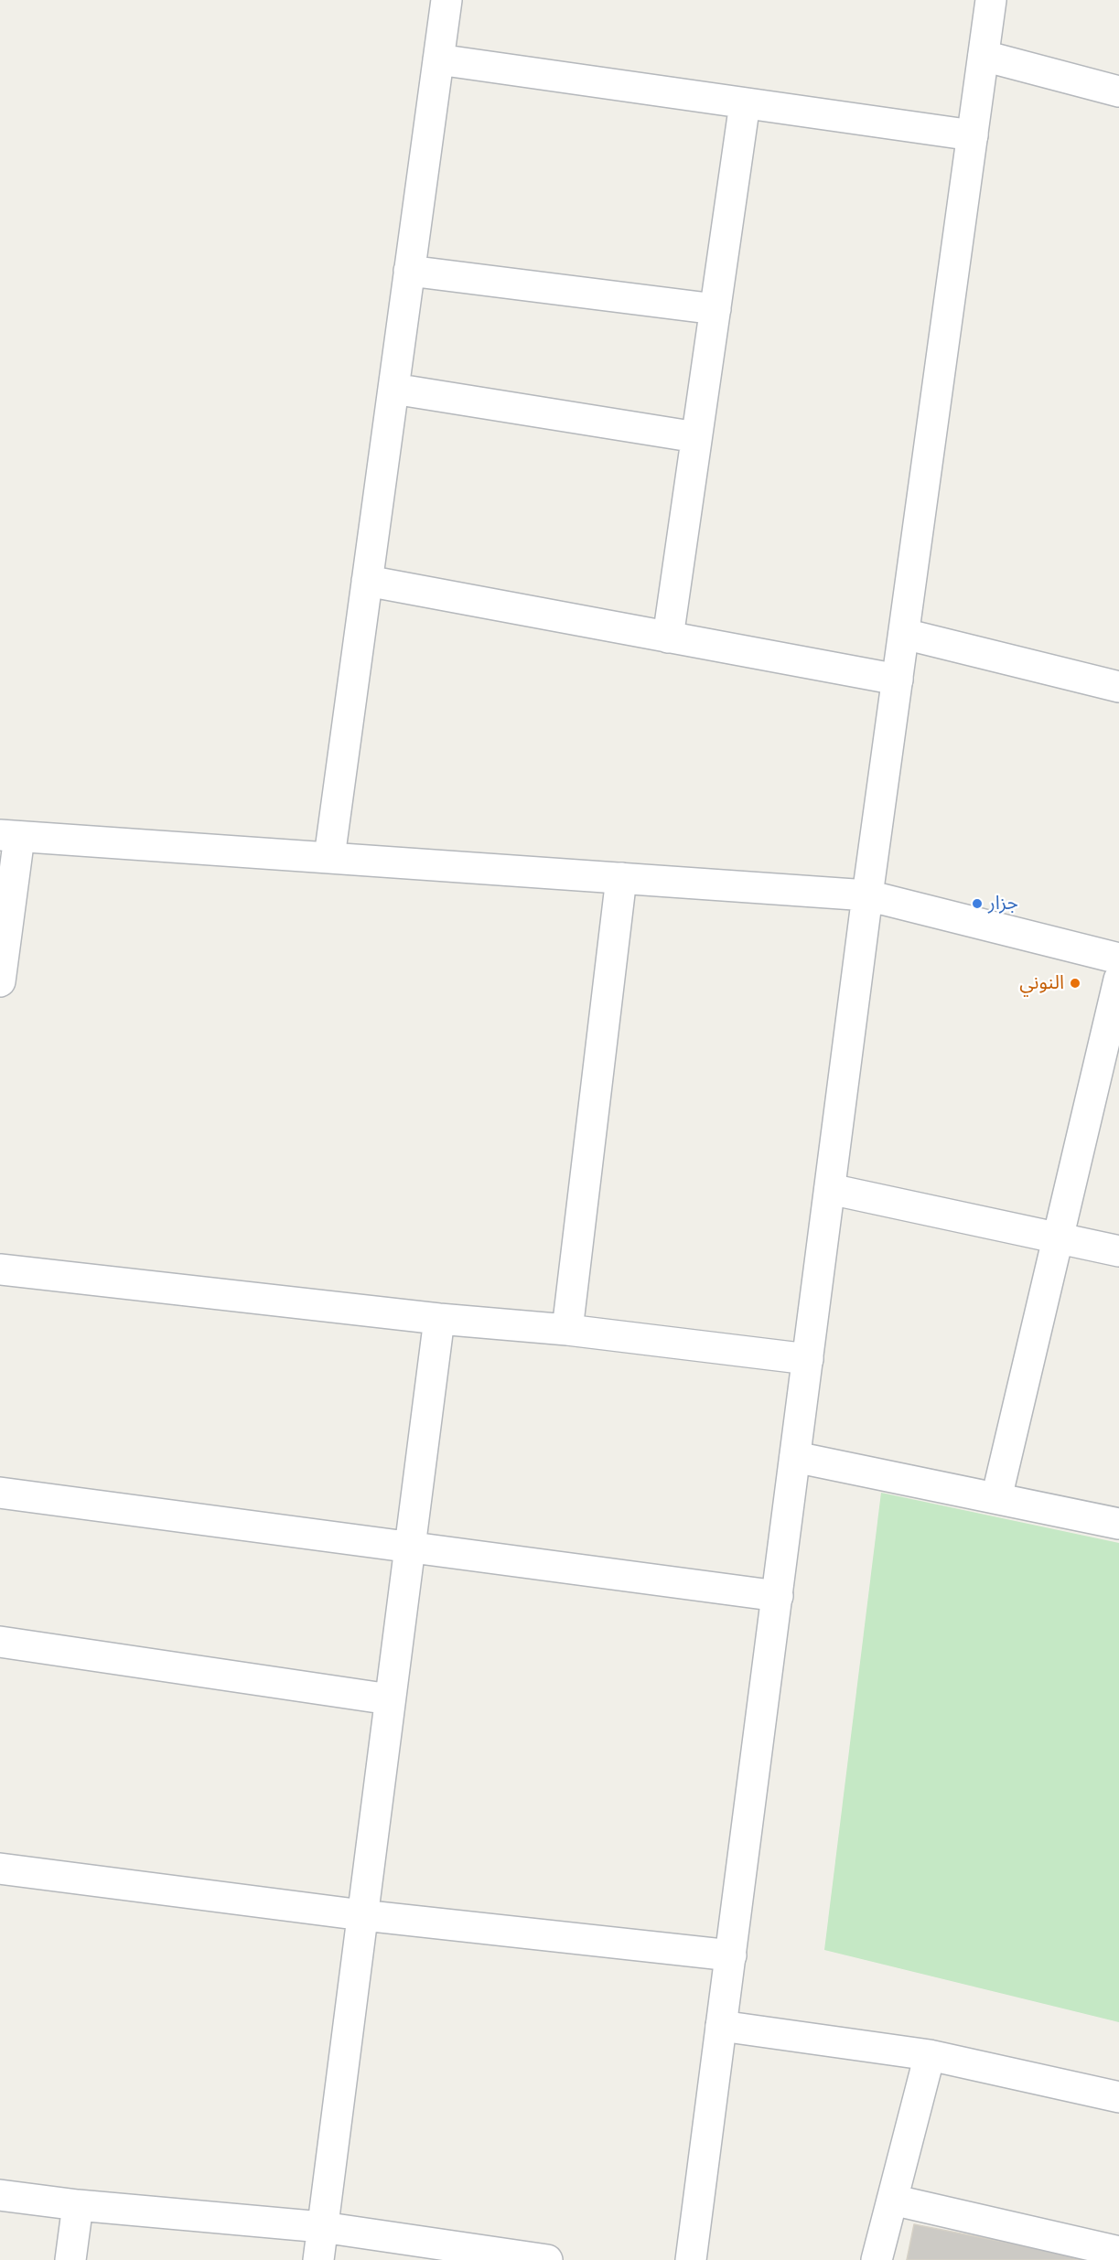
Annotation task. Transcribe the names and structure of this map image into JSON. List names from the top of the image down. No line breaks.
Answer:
{"places":["جزار","النوني"]}
